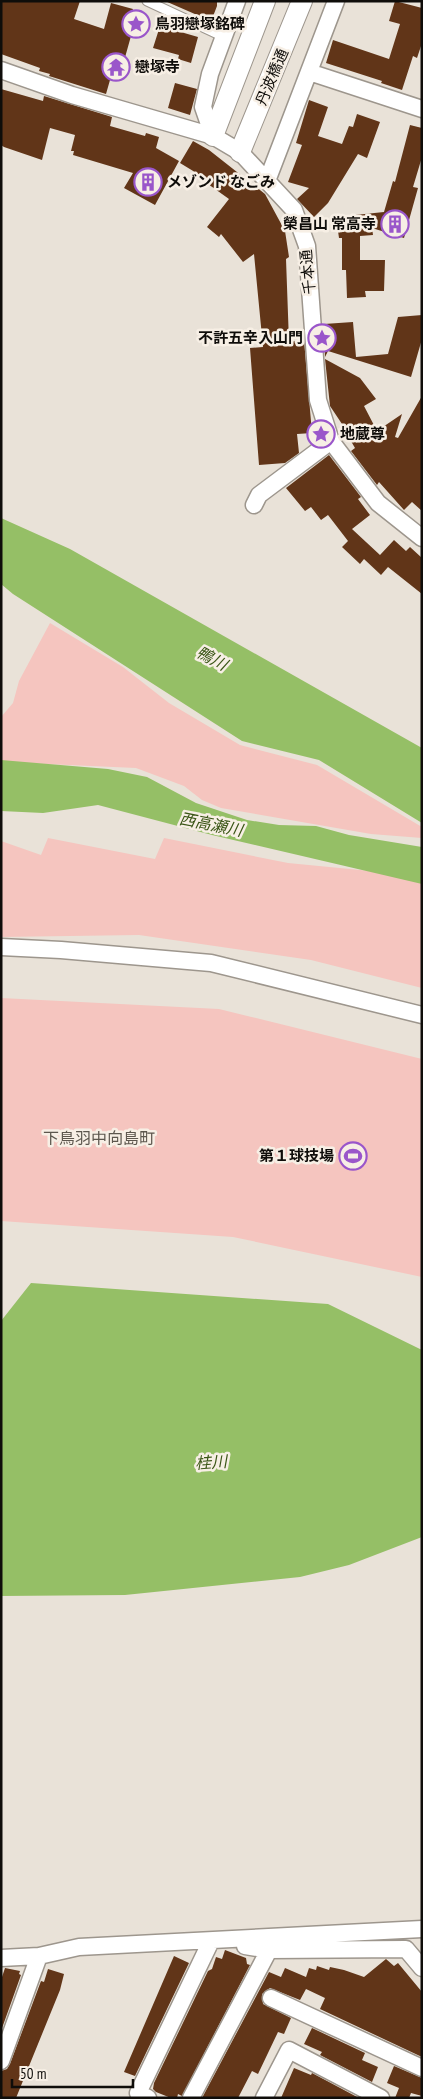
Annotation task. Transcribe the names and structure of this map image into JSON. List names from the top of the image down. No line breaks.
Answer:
{"streets":{"street":["丹波橋通","千本通"]},"crossings":[["丹波橋通","千本通"]],"districts":["下鳥羽中向島町"],"water":["鴨川","西高瀬川","桂川"],"places":{"place":["鳥羽戀塚銘碑","不許五辛入山門","地蔵尊"],"temple":["戀塚寺"],"building":["メゾンド なごみ","榮昌山 常高寺"],"sports":["第１球技場"]},"scale_bar":"50 m"}
